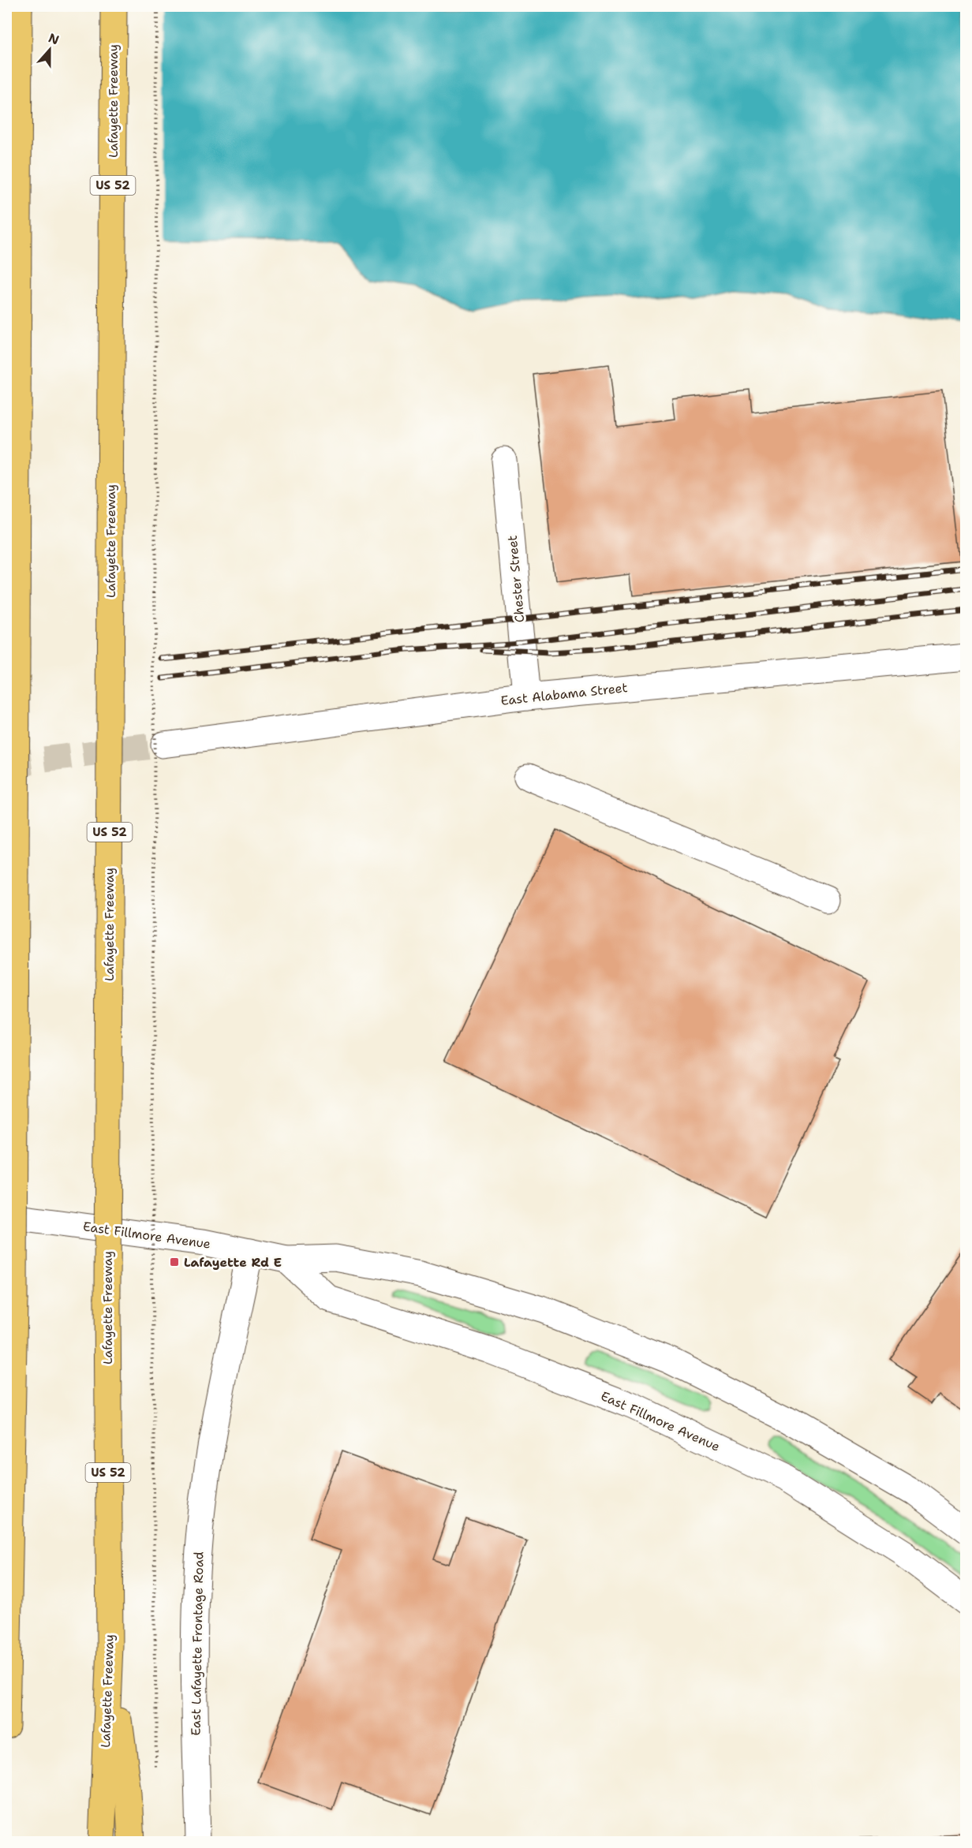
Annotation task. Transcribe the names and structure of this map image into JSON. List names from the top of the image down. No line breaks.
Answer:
{"streets":{"highway":["Lafayette Freeway","US 52"],"street":["Chester Street","East Alabama Street","East Fillmore Avenue","East Lafayette Frontage Road"]},"crossings":[["Chester Street","East Alabama Street"],["East Fillmore Avenue","East Lafayette Frontage Road"]],"places":{"transit":["Lafayette Rd E"]},"north":"top"}
